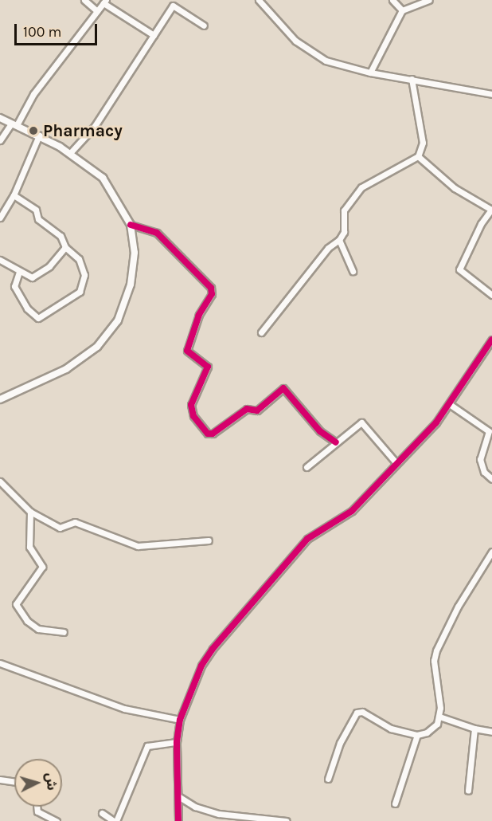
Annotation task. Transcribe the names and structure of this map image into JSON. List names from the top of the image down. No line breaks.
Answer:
{"places":["Pharmacy"],"scale_bar":"100 m","north":"right"}
